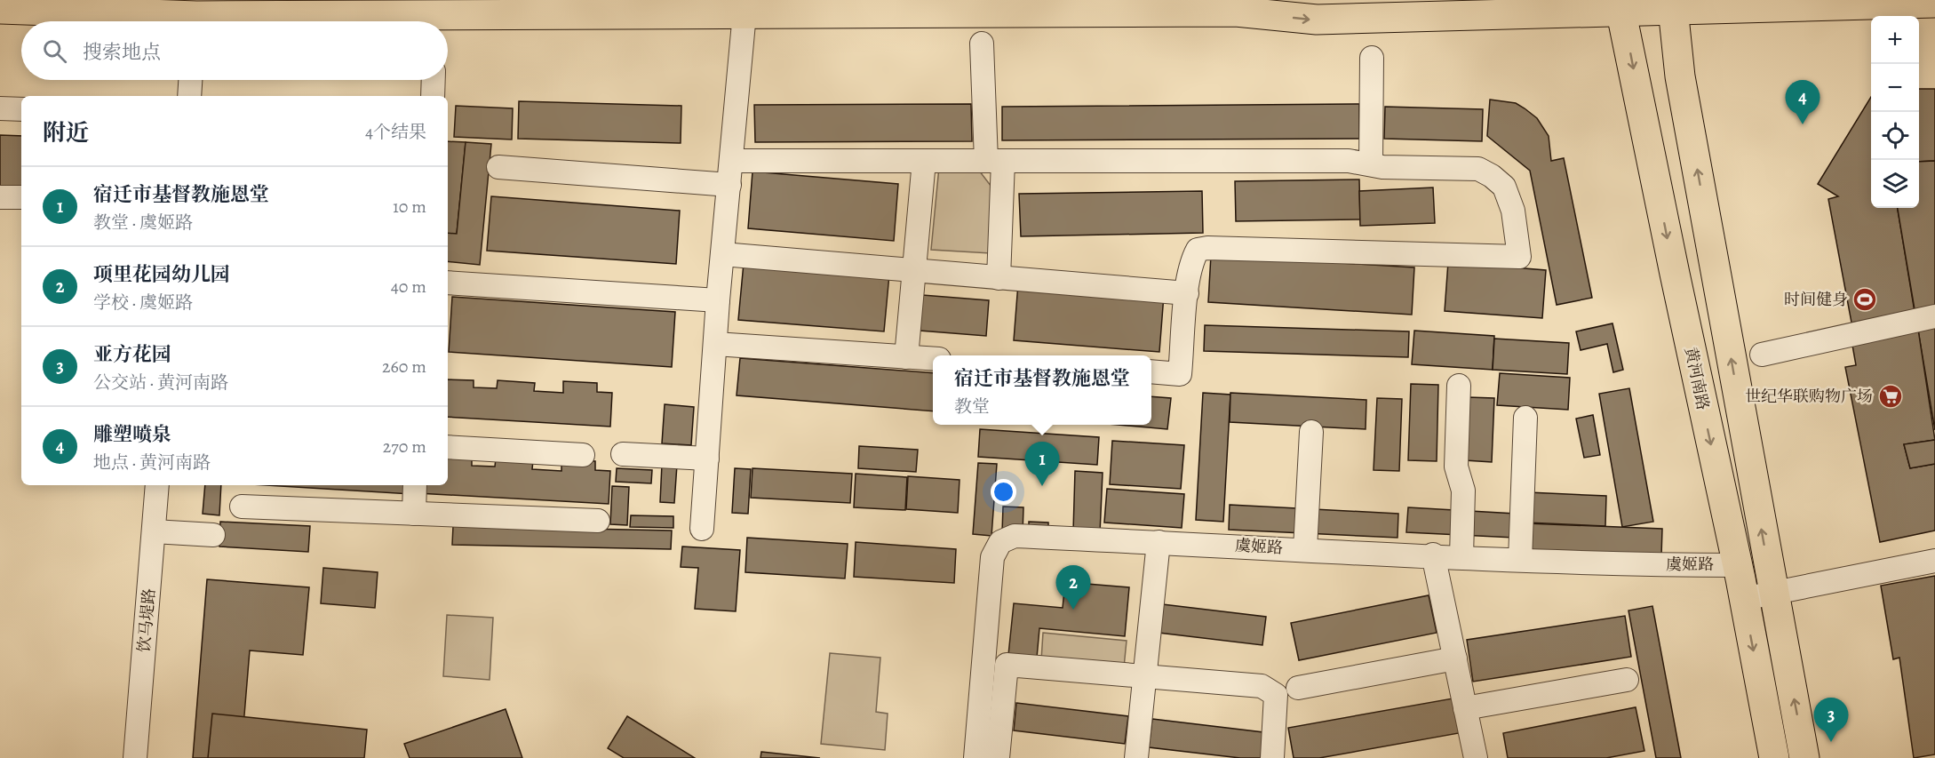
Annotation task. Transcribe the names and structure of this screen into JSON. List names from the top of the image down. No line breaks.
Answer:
{"streets":{"main road":["黄河南路"],"street":["虞姬路","饮马堤路"]},"crossings":[["黄河南路","虞姬路"]],"places":{"sports":["时间健身"],"supermarket":["世纪华联购物广场"]},"page":{"map_buttons":["+","−"],"search":"搜索地点","pins":["4","1","2","3"],"heading":["附近","4个结果"],"list":[{"mark":"1","name":"宿迁市基督教施恩堂","note":"教堂 · 虞姬路","value":"10 m"},{"mark":"2","name":"项里花园幼儿园","note":"学校 · 虞姬路","value":"40 m"},{"mark":"3","name":"亚方花园","note":"公交站 · 黄河南路","value":"260 m"},{"mark":"4","name":"雕塑喷泉","note":"地点 · 黄河南路","value":"270 m"}],"popup":["宿迁市基督教施恩堂","教堂"]}}
